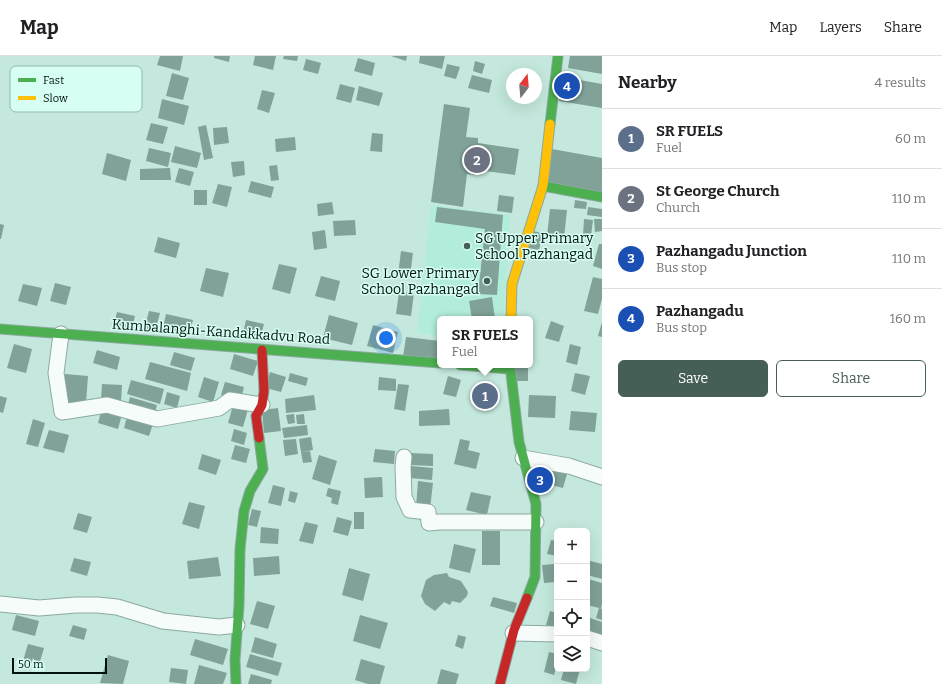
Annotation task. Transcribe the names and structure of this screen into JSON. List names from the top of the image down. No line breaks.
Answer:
{"streets":{"main road":["Kumbalanghi-Kandakkadvu Road"]},"places":["SG Upper Primary School Pazhangad","SG Lower Primary School Pazhangad"],"legend":["Fast","Slow"],"scale_bar":"50 m","north":"top","page":{"header":"Map","nav":["Map","Layers","Share"],"heading":["Nearby","4 results"],"pins":["4","2","1","3"],"list":[{"mark":"1","name":"SR FUELS","note":"Fuel","value":"60 m"},{"mark":"2","name":"St George Church","note":"Church","value":"110 m"},{"mark":"3","name":"Pazhangadu Junction","note":"Bus stop","value":"110 m"},{"mark":"4","name":"Pazhangadu","note":"Bus stop","value":"160 m"}],"popup":["SR FUELS","Fuel"],"buttons":["Save","Share"],"map_buttons":["+","−"],"scale":"50 m"}}
